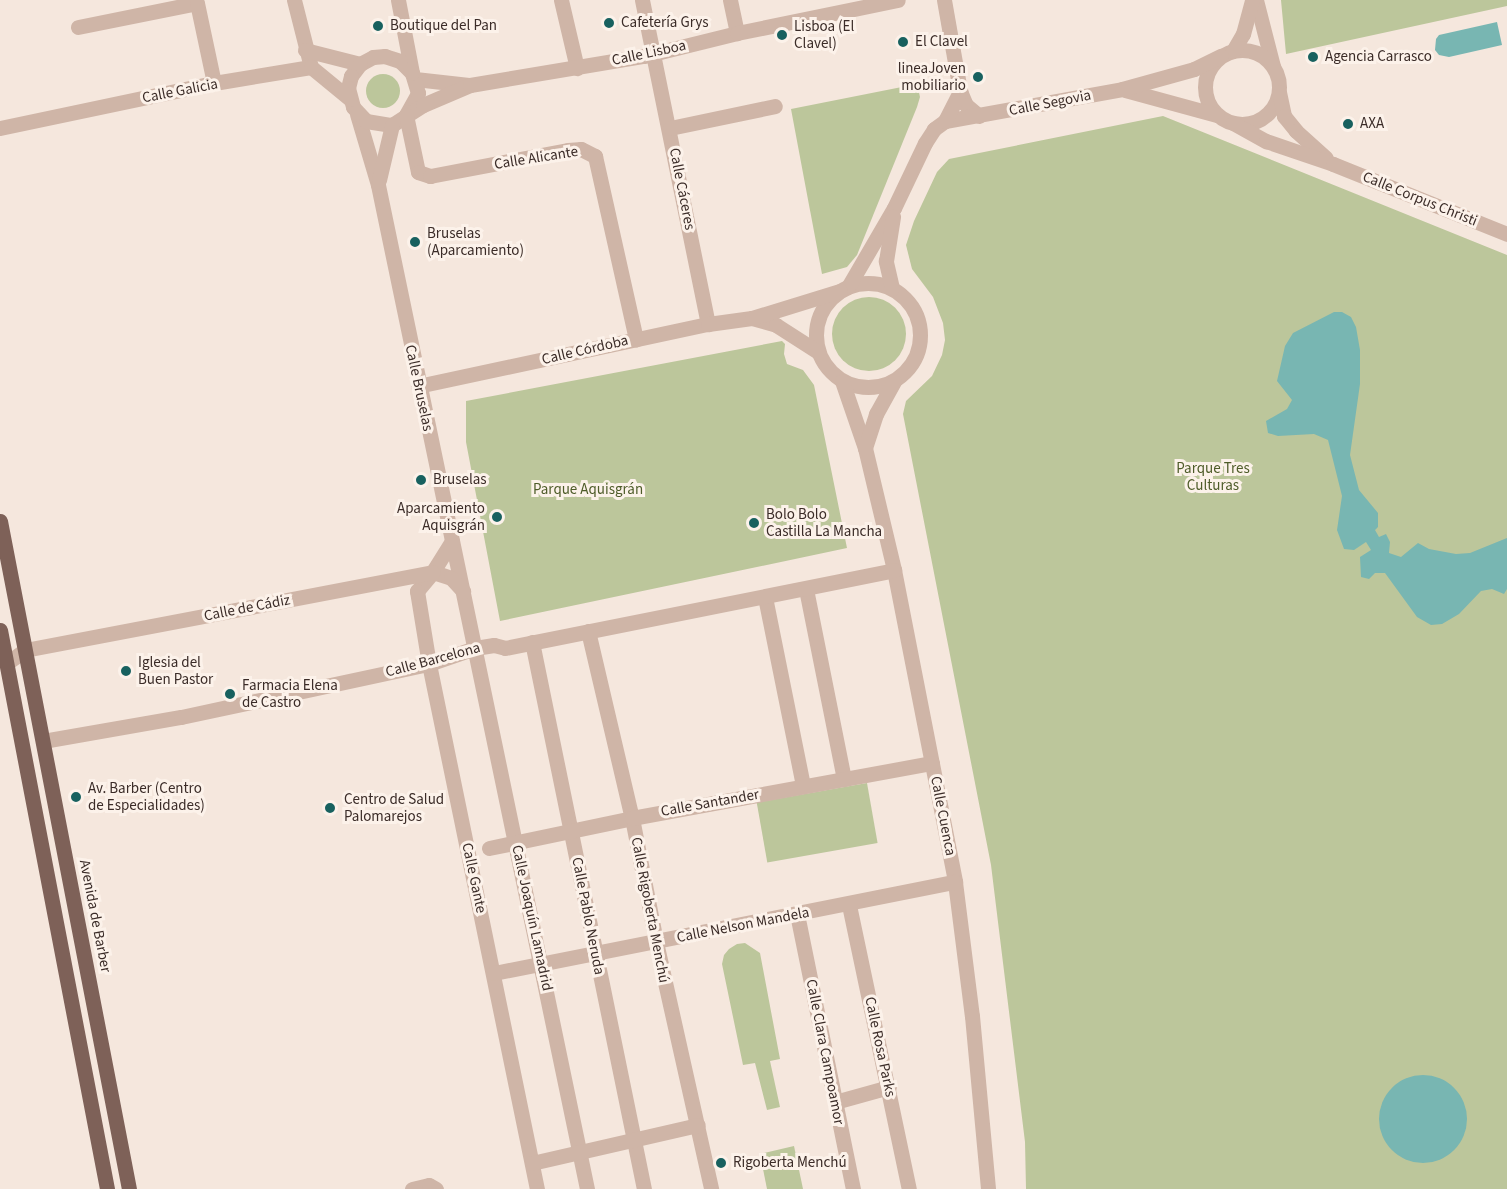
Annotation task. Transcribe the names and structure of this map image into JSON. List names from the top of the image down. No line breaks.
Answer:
{"streets":{"main road":["Avenida de Barber"],"street":["Calle Lisboa","Calle Galicia","Calle Segovia","Calle Alicante","Calle Cáceres","Calle Corpus Christi","Calle Córdoba","Calle Bruselas","Calle de Cádiz","Calle Barcelona","Calle Santander","Calle Cuenca","Calle Gante","Calle Rigoberta Menchú","Calle Pablo Neruda","Calle Joaquín Lamadrid","Calle Nelson Mandela","Calle Rosa Parks","Calle Clara Campoamor"]},"crossings":[["Calle Lisboa","Calle Alicante"],["Calle Lisboa","Calle Cáceres"],["Calle Lisboa","Calle Bruselas"],["Calle Segovia","Calle Corpus Christi"],["Calle Alicante","Calle Córdoba"],["Calle Alicante","Calle Bruselas"],["Calle Cáceres","Calle Córdoba"],["Calle Córdoba","Calle Bruselas"],["Calle Córdoba","Calle Cuenca"],["Calle Bruselas","Calle Barcelona"],["Calle Bruselas","Calle Joaquín Lamadrid"],["Calle de Cádiz","Calle Gante"],["Calle de Cádiz","Avenida de Barber"],["Calle Barcelona","Calle Cuenca"],["Calle Barcelona","Calle Gante"],["Calle Barcelona","Calle Rigoberta Menchú"],["Calle Barcelona","Avenida de Barber"],["Calle Barcelona","Calle Pablo Neruda"],["Calle Barcelona","Calle Joaquín Lamadrid"],["Calle Santander","Calle Cuenca"],["Calle Santander","Calle Rigoberta Menchú"],["Calle Santander","Calle Pablo Neruda"],["Calle Santander","Calle Joaquín Lamadrid"],["Calle Cuenca","Calle Nelson Mandela"],["Calle Gante","Calle Nelson Mandela"],["Calle Rigoberta Menchú","Calle Nelson Mandela"],["Calle Pablo Neruda","Calle Nelson Mandela"],["Calle Joaquín Lamadrid","Calle Nelson Mandela"],["Calle Nelson Mandela","Calle Rosa Parks"],["Calle Nelson Mandela","Calle Clara Campoamor"]],"parks":["Parque Tres Culturas","Parque Aquisgrán"],"places":["Cafetería Grys","Boutique del Pan","Lisboa (El Clavel)","El Clavel","Agencia Carrasco","lineaJoven mobiliario","AXA","Bruselas (Aparcamiento)","Bruselas","Aparcamiento Aquisgrán","Bolo Bolo Castilla La Mancha","Iglesia del Buen Pastor","Farmacia Elena de Castro","Av. Barber (Centro de Especialidades)","Centro de Salud Palomarejos","Rigoberta Menchú"]}
